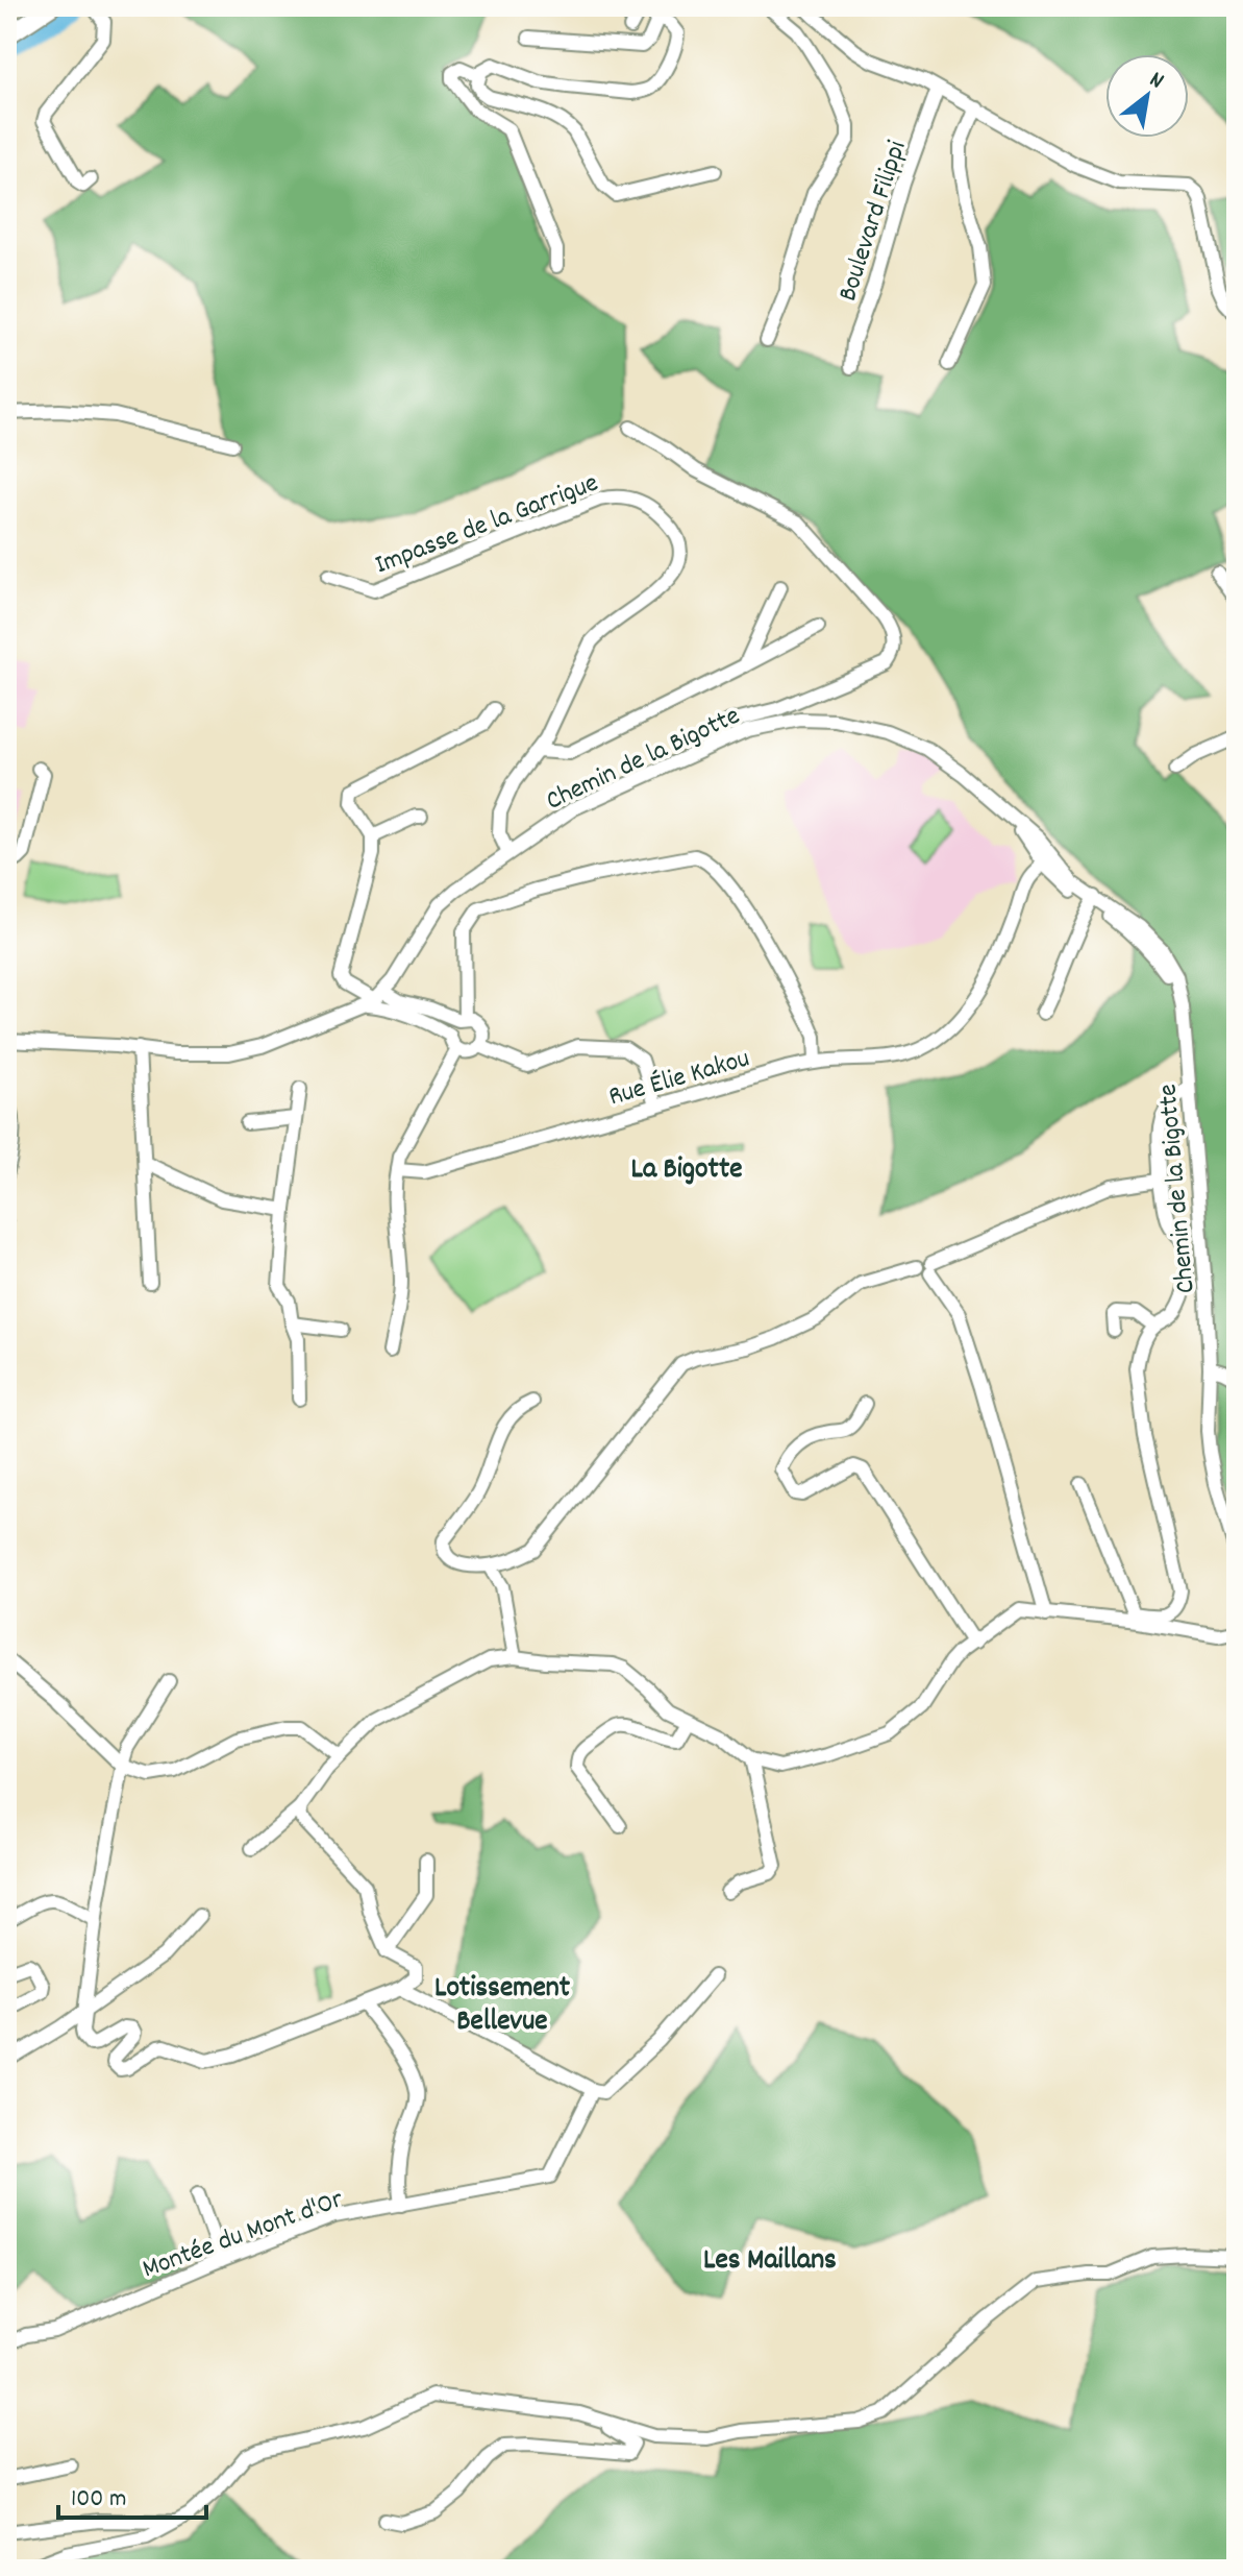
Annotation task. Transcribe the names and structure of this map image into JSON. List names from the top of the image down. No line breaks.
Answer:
{"streets":{"street":["Boulevard Filippi","Impasse de la Garrigue","Chemin de la Bigotte","Rue Élie Kakou","Montée du Mont d'Or"]},"crossings":[["Impasse de la Garrigue","Chemin de la Bigotte"],["Chemin de la Bigotte","Rue Élie Kakou"]],"districts":["La Bigotte","Lotissement Bellevue","Les Maillans"],"scale_bar":"100 m","north":"top right"}
